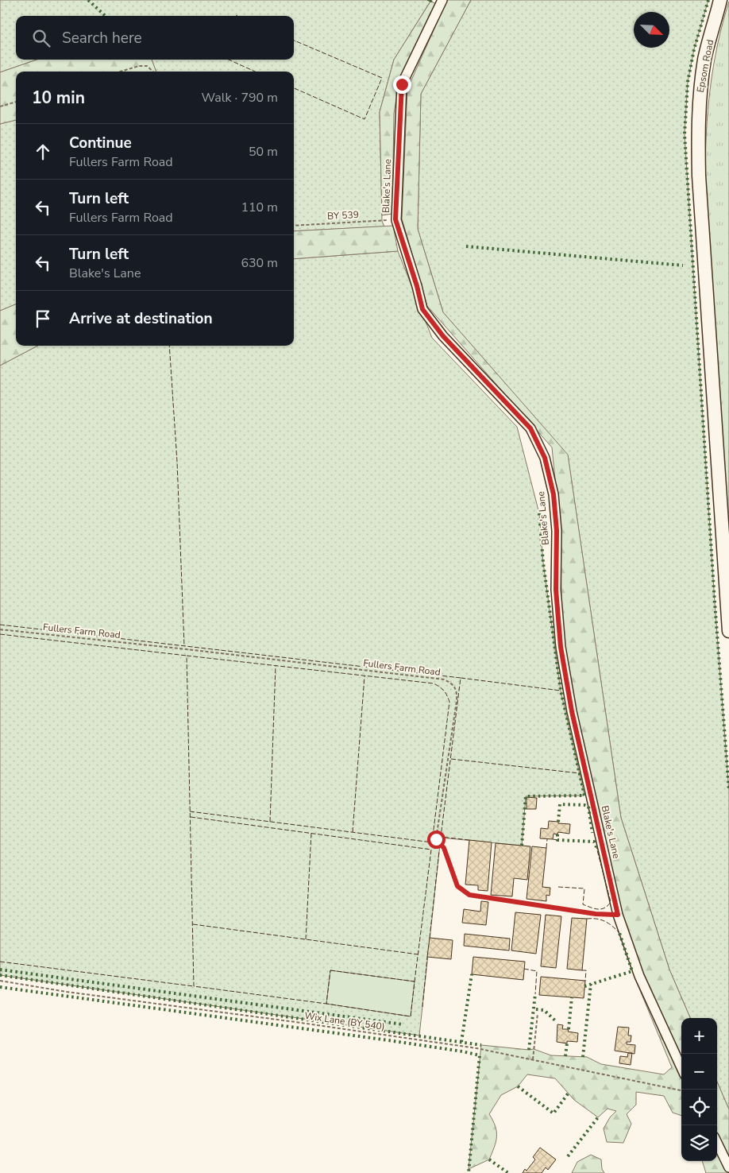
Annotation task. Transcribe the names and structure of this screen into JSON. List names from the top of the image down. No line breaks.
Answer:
{"streets":{"main road":["Epsom Road"],"street":["Blake's Lane"],"path":["BY 539","Fullers Farm Road","Wix Lane (BY 540)"]},"crossings":[["Blake's Lane","BY 539"],["Blake's Lane","Fullers Farm Road"]],"north":"bottom right","page":{"search":"Search here","heading":["10 min","Walk · 790 m"],"list":[["Continue","Fullers Farm Road","50 m"],["Turn left","Fullers Farm Road","110 m"],["Turn left","Blake's Lane","630 m"],"Arrive at destination"],"map_buttons":["+","−"]}}
